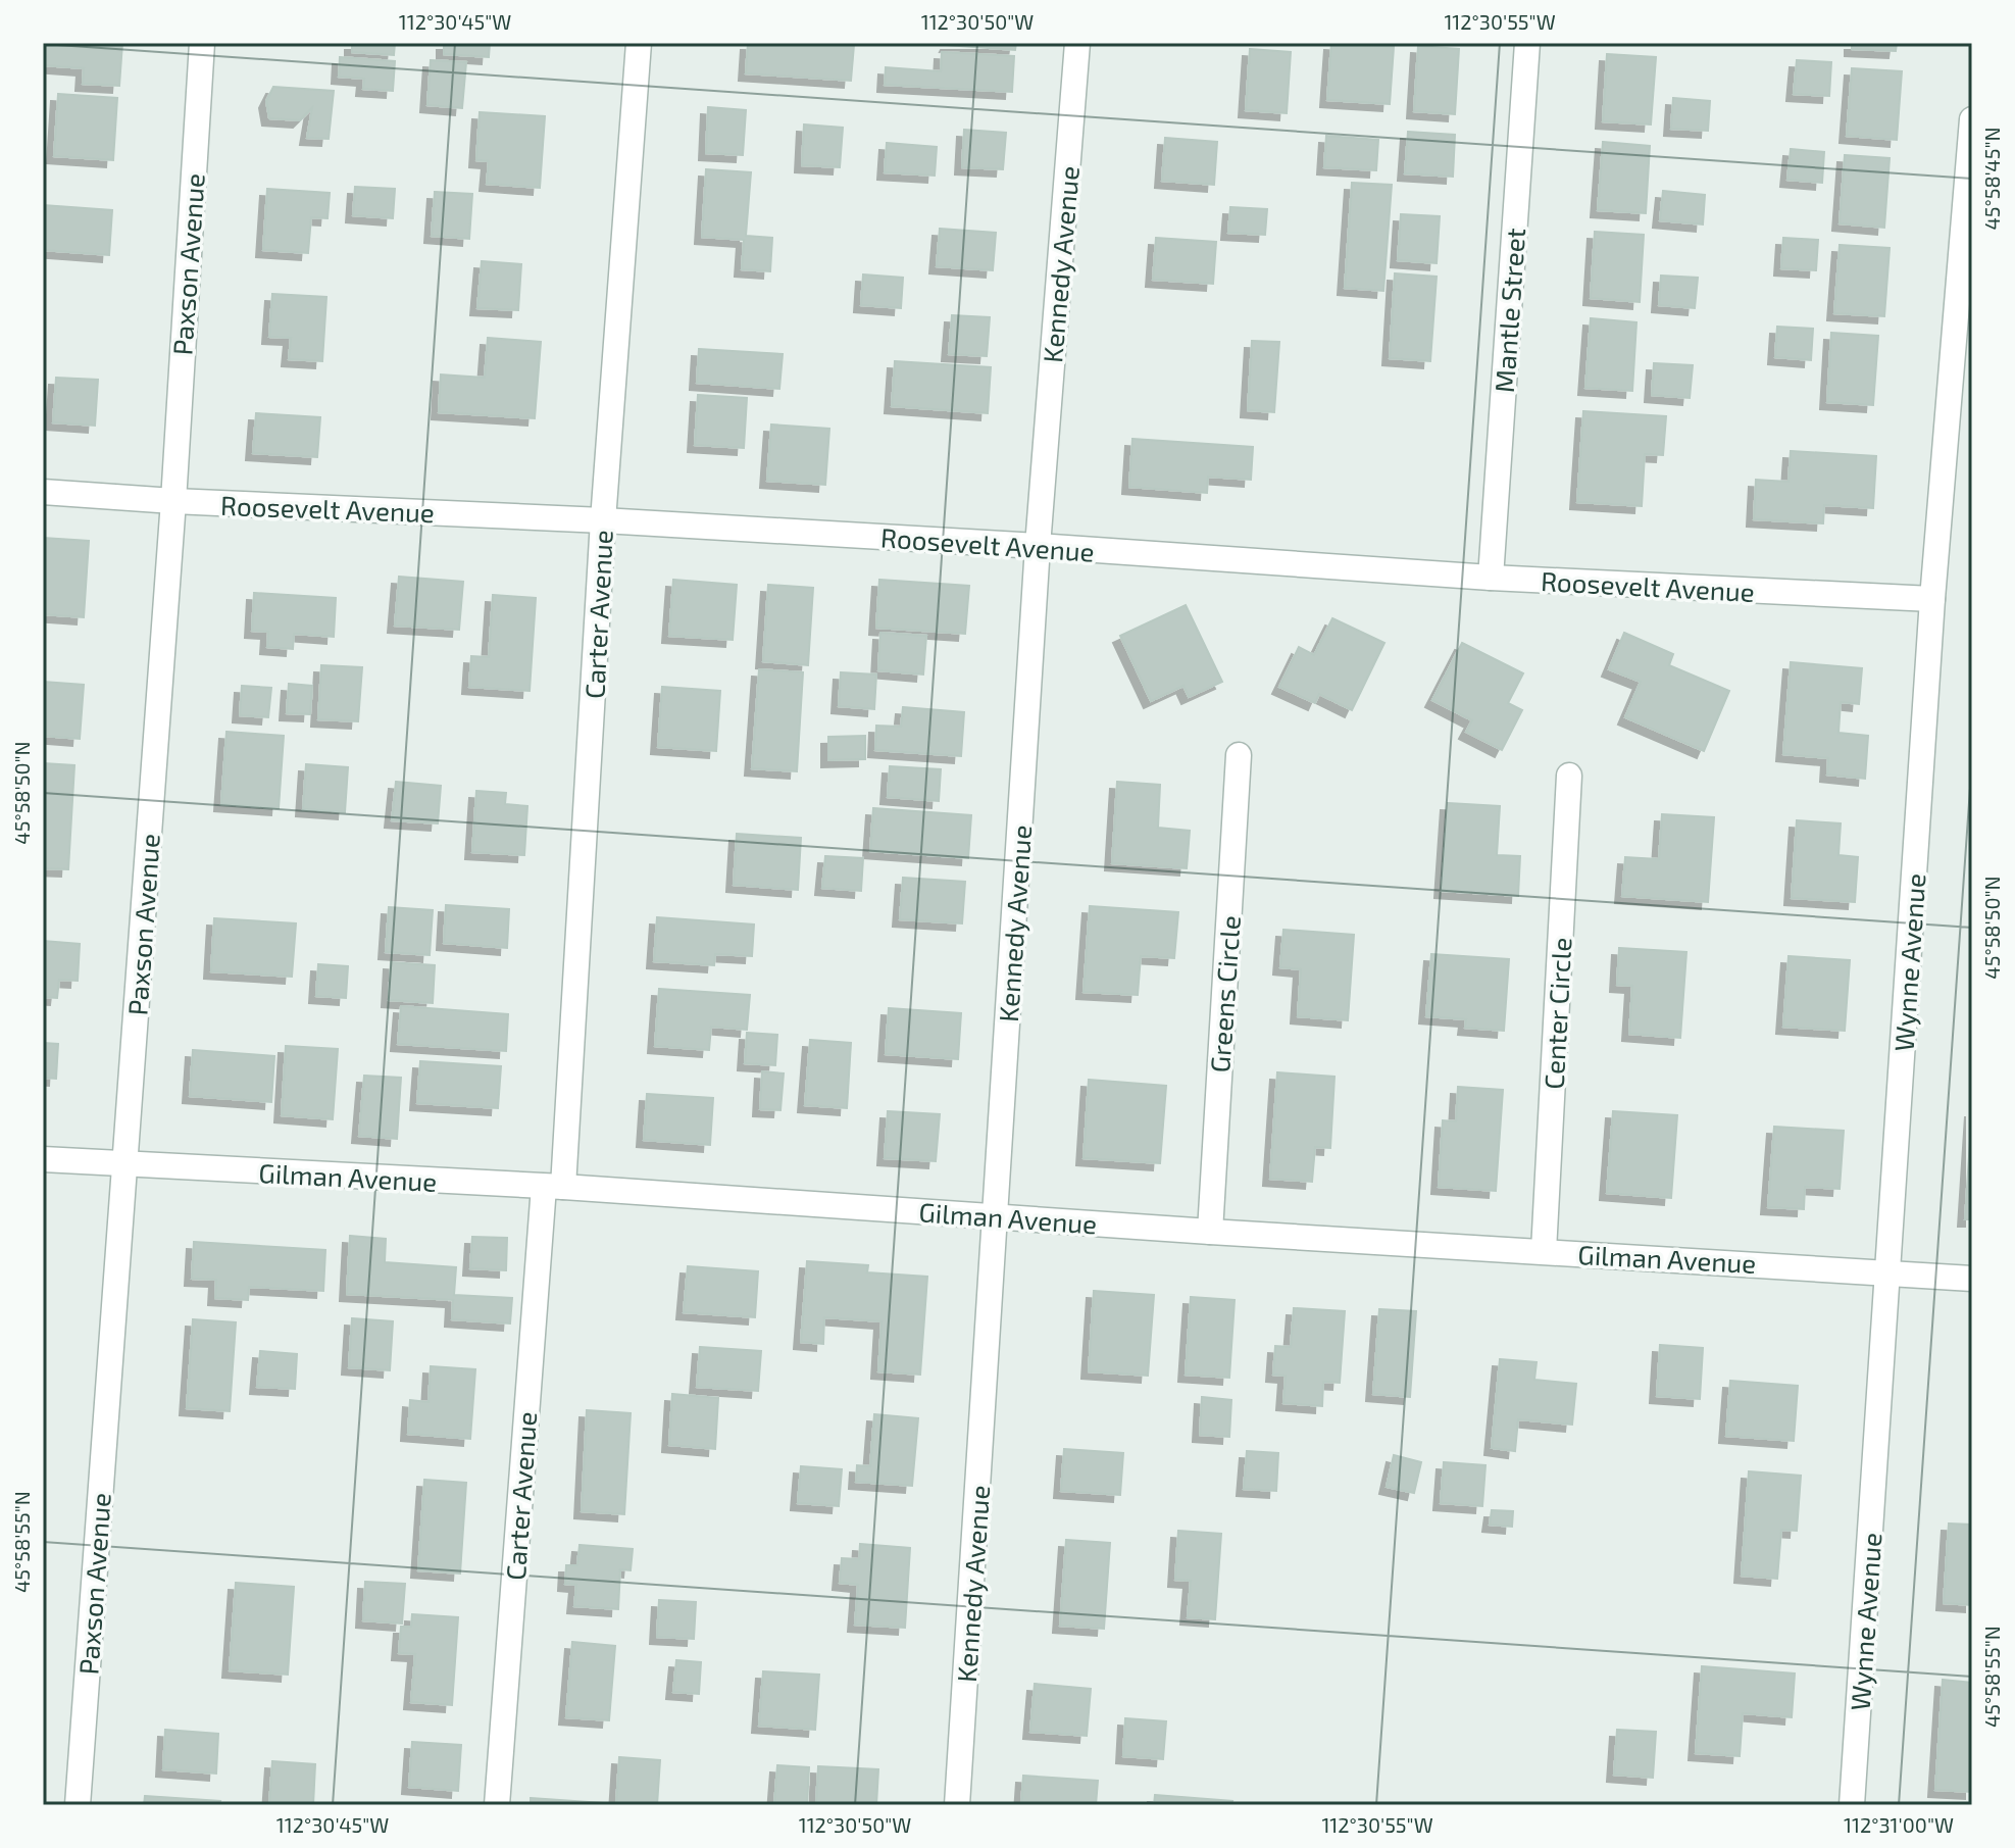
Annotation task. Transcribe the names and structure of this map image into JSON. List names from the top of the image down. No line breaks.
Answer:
{"streets":{"street":["Paxson Avenue","Kennedy Avenue","Mantle Street","Roosevelt Avenue","Carter Avenue","Wynne Avenue","Greens Circle","Center Circle","Gilman Avenue"]},"crossings":[["Paxson Avenue","Roosevelt Avenue"],["Paxson Avenue","Gilman Avenue"],["Kennedy Avenue","Roosevelt Avenue"],["Kennedy Avenue","Gilman Avenue"],["Mantle Street","Roosevelt Avenue"],["Roosevelt Avenue","Carter Avenue"],["Roosevelt Avenue","Wynne Avenue"],["Carter Avenue","Gilman Avenue"],["Wynne Avenue","Gilman Avenue"],["Greens Circle","Gilman Avenue"],["Center Circle","Gilman Avenue"]],"coordinates":["112°30'45\"W","112°30'50\"W","112°30'55\"W","45°58'45\"N","45°58'50\"N","45°58'55\"N","112°31'00\"W"]}
